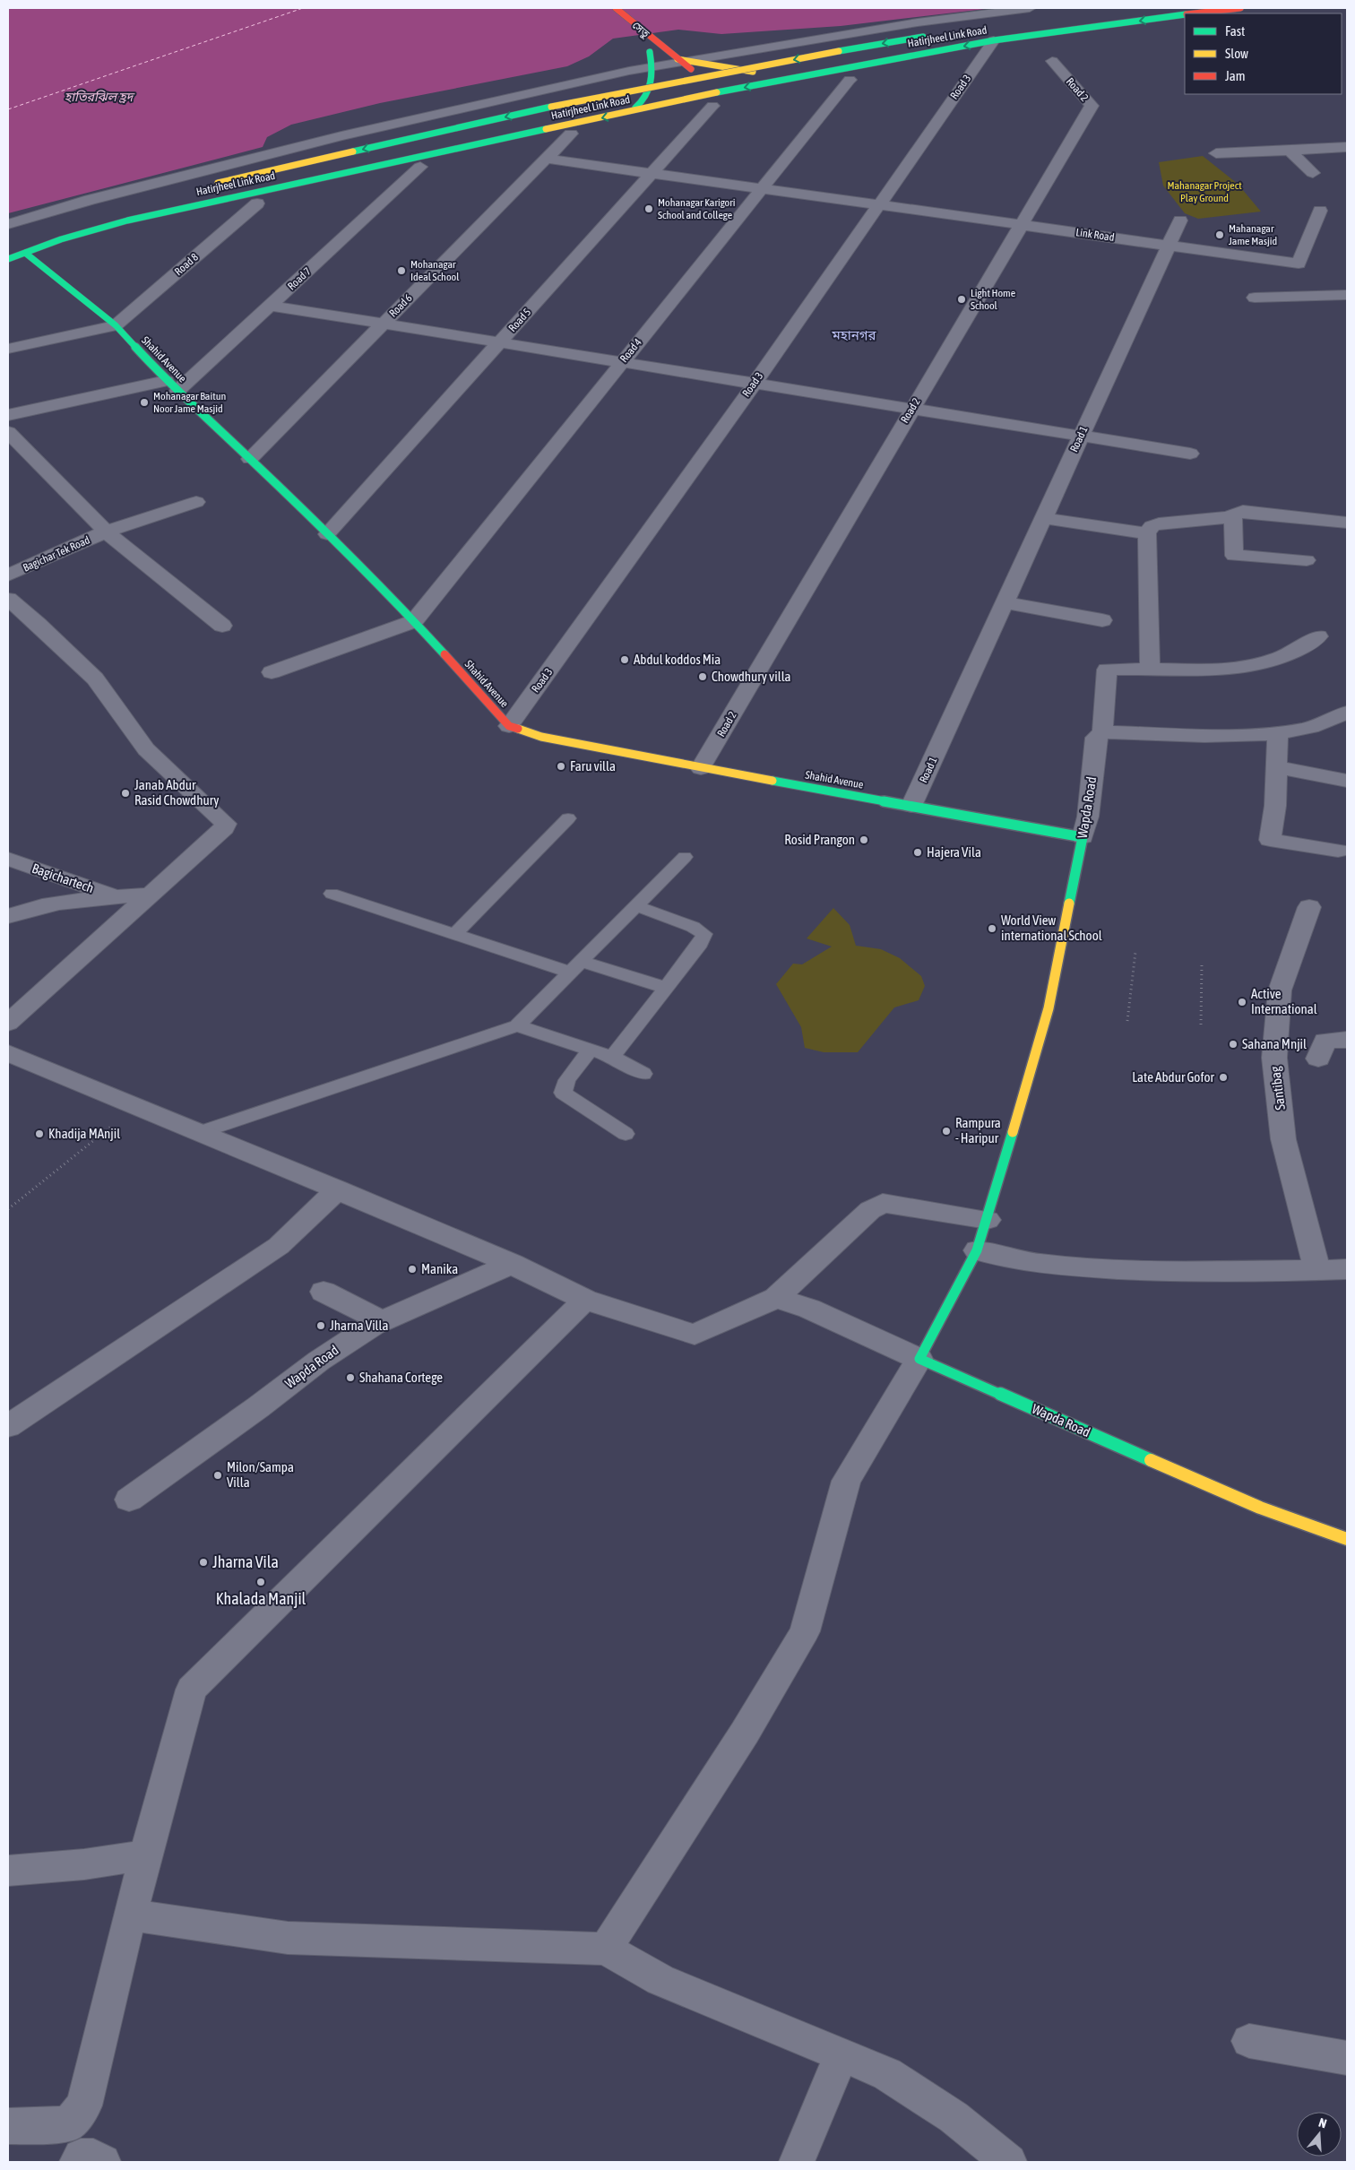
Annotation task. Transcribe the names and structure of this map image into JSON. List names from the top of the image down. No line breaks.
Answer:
{"streets":{"main road":["Hatirjheel Link Road","Shahid Avenue","Wapda Road"],"street":["Road 3","Road 2","Link Road","Road 8","Road 7","Road 6","Road 5","Road 4","Road 1","Bagichar Tek Road","Bagichartech","Santibag"]},"crossings":[["Hatirjheel Link Road","Road 3"],["Hatirjheel Link Road","Road 5"],["Hatirjheel Link Road","Shahid Avenue"],["Road 3","Link Road"],["Road 3","Shahid Avenue"],["Road 2","Link Road"],["Road 2","Shahid Avenue"],["Link Road","Road 6"],["Link Road","Road 5"],["Link Road","Road 4"],["Link Road","Road 1"],["Road 8","Shahid Avenue"],["Road 7","Shahid Avenue"],["Road 6","Shahid Avenue"],["Road 5","Shahid Avenue"],["Road 4","Shahid Avenue"],["Shahid Avenue","Road 1"],["Shahid Avenue","Wapda Road"]],"districts":["মহানগর"],"water":["হাতিরঝিল হ্রদ"],"parks":["Mahanagar Project Play Ground"],"places":["Mohanagar Karigori School and College","Mahanagar Jame Masjid","Mohanagar Ideal School","Light Home School","Mohanagar Baitun Noor Jame Masjid","Abdul koddos Mia","Chowdhury villa","Faru villa","Janab Abdur Rasid Chowdhury","Rosid Prangon","Hajera Vila","World View international School","Active International","Sahana Mnjil","Late Abdur Gofor","Rampura - Haripur","Khadija MAnjil","Manika","Jharna Villa","Shahana Cortege","Milon/Sampa Villa","Jharna Vila","Khalada Manjil"],"legend":["Fast","Slow","Jam"],"north":"top"}
